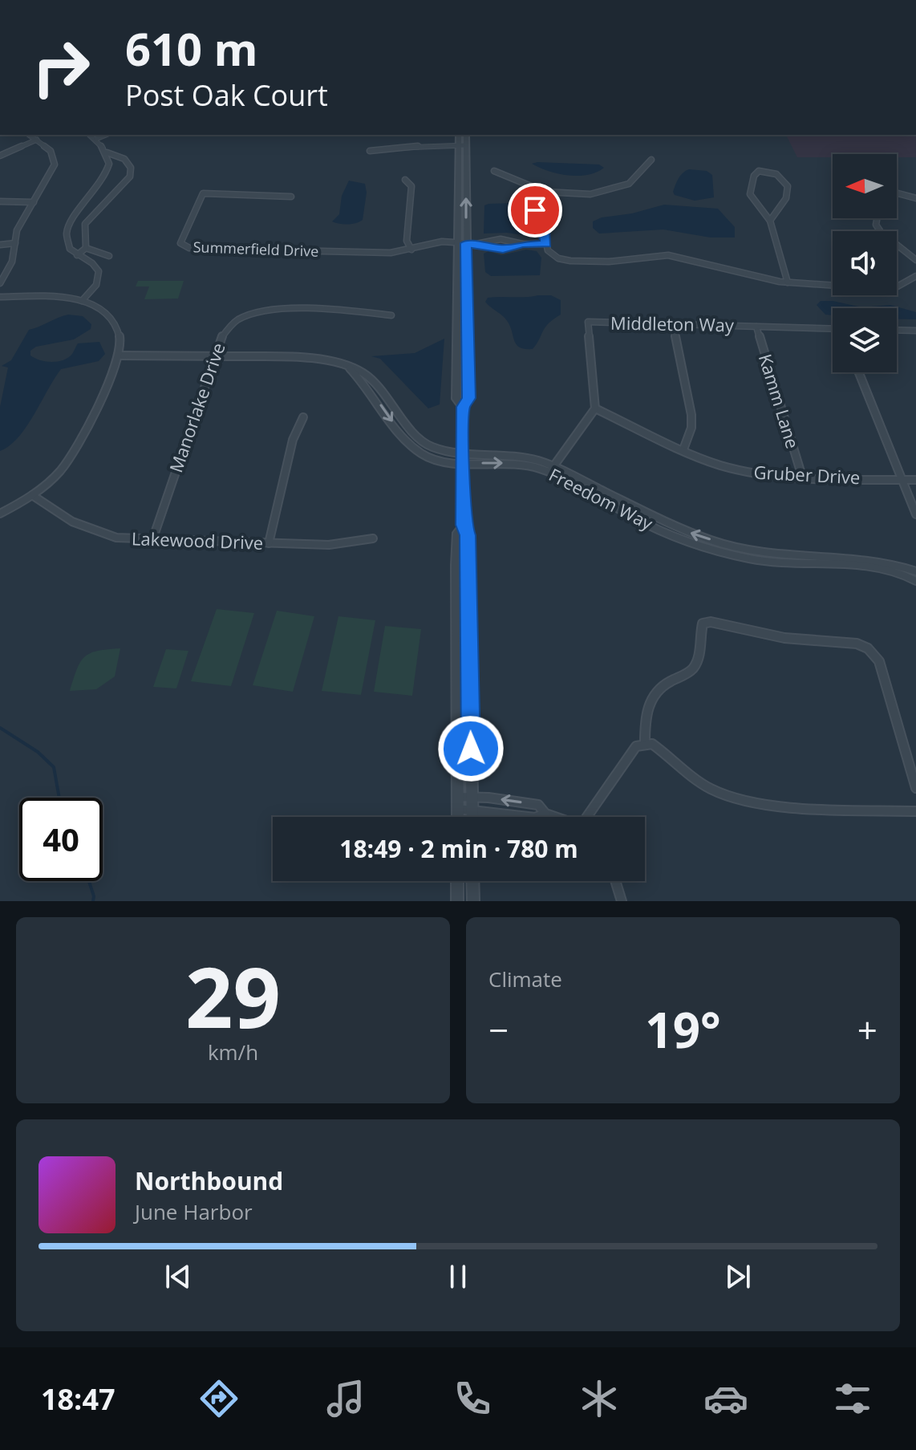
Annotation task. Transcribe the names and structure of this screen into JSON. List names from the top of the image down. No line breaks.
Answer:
{"streets":{"street":["Summerfield Drive","Middleton Way","Kamm Lane","Manorlake Drive","Gruber Drive","Freedom Way","Lakewood Drive"]},"crossings":[["Middleton Way","Kamm Lane"],["Middleton Way","Gruber Drive"],["Kamm Lane","Gruber Drive"],["Manorlake Drive","Freedom Way"],["Manorlake Drive","Lakewood Drive"]],"north":"left","page":{"turn":["610 m","Post Oak Court"],"limit":"40","trip":"18:49 · 2 min · 780 m","tile":[["29","km/h"],"Climate"],"heat":["−","19°","+"],"song":["Northbound","June Harbor"],"tabs":"18:47"}}
